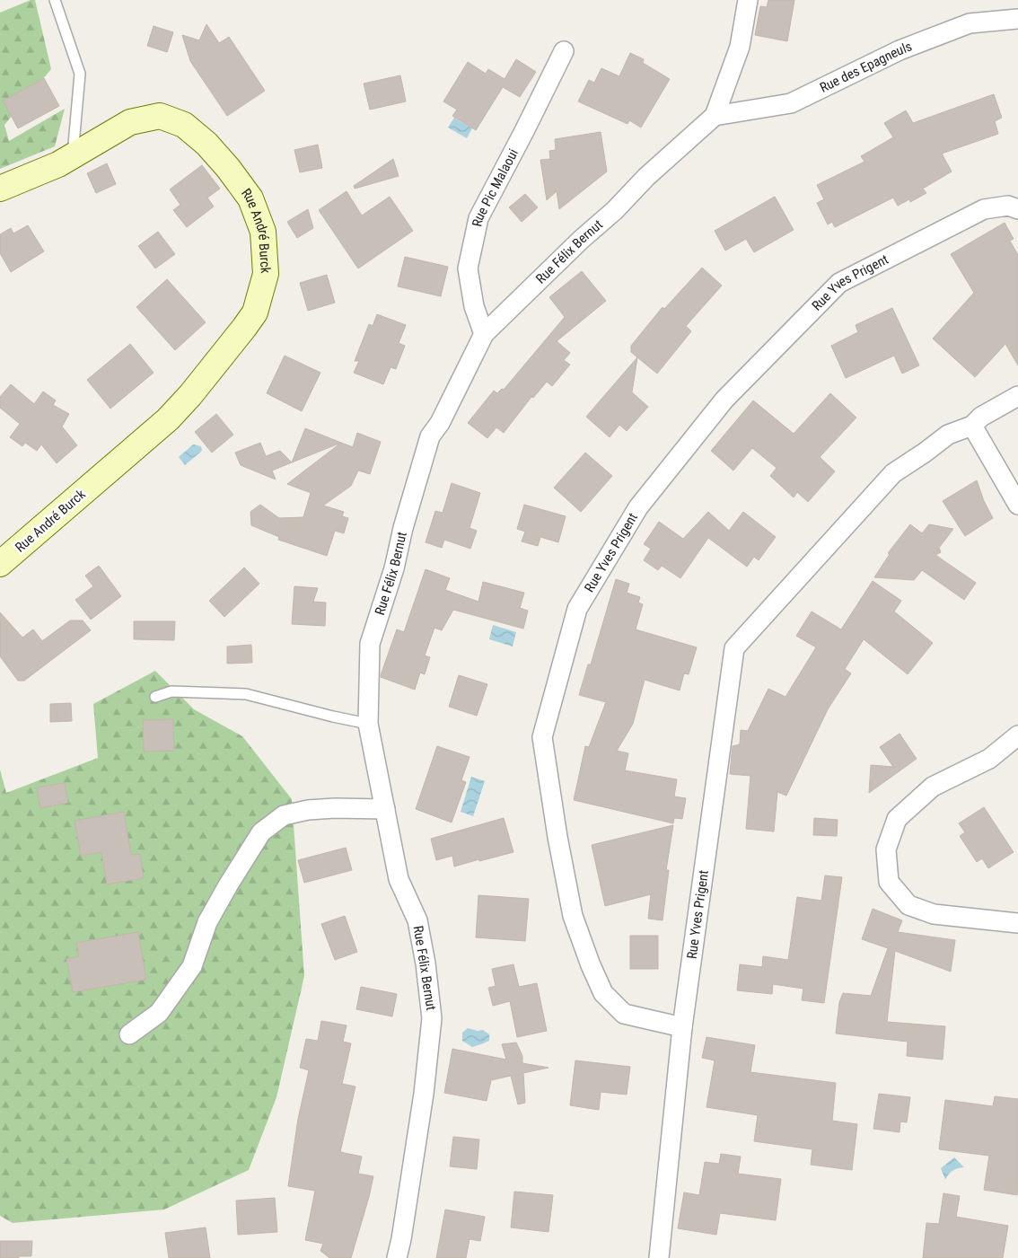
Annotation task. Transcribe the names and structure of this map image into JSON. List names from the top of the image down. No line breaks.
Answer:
{"streets":{"street":["Rue des Epagneuls","Rue Pic Malaoui","Rue André Burck","Rue Félix Bernut","Rue Yves Prigent"]},"crossings":[["Rue des Epagneuls","Rue Félix Bernut"],["Rue Pic Malaoui","Rue Félix Bernut"]]}
